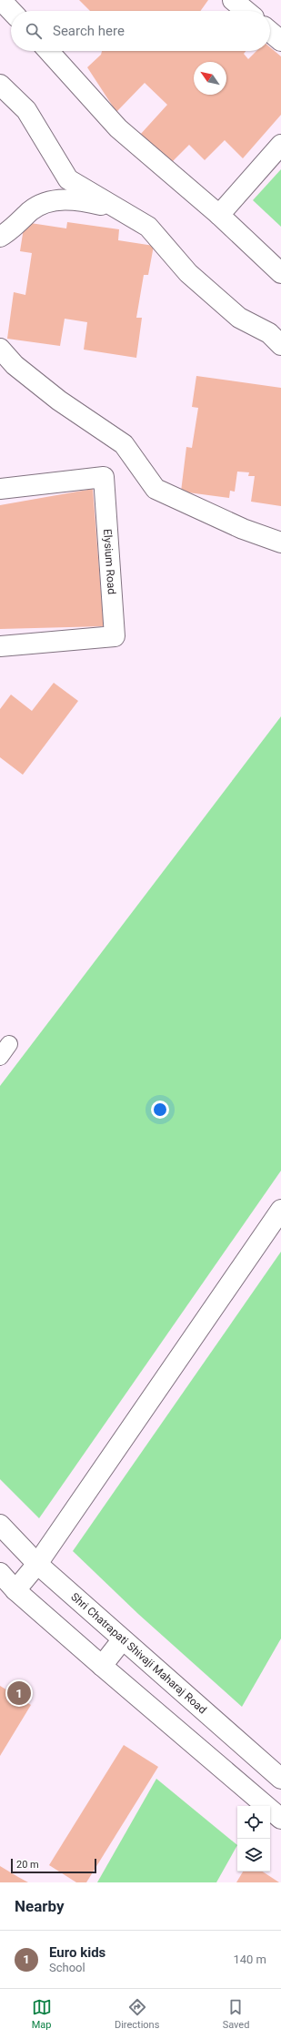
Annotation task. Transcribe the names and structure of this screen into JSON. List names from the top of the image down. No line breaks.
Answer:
{"streets":{"street":["Elysium Road","Shri Chatrapati Shivaji Maharaj Road"]},"scale_bar":"20 m","north":"top left","page":{"search":"Search here","pins":"1","scale":"20 m","heading":"Nearby","list":[{"mark":"1","name":"Euro kids","note":"School","value":"140 m"}],"nav":["Map","Directions","Saved"]}}
